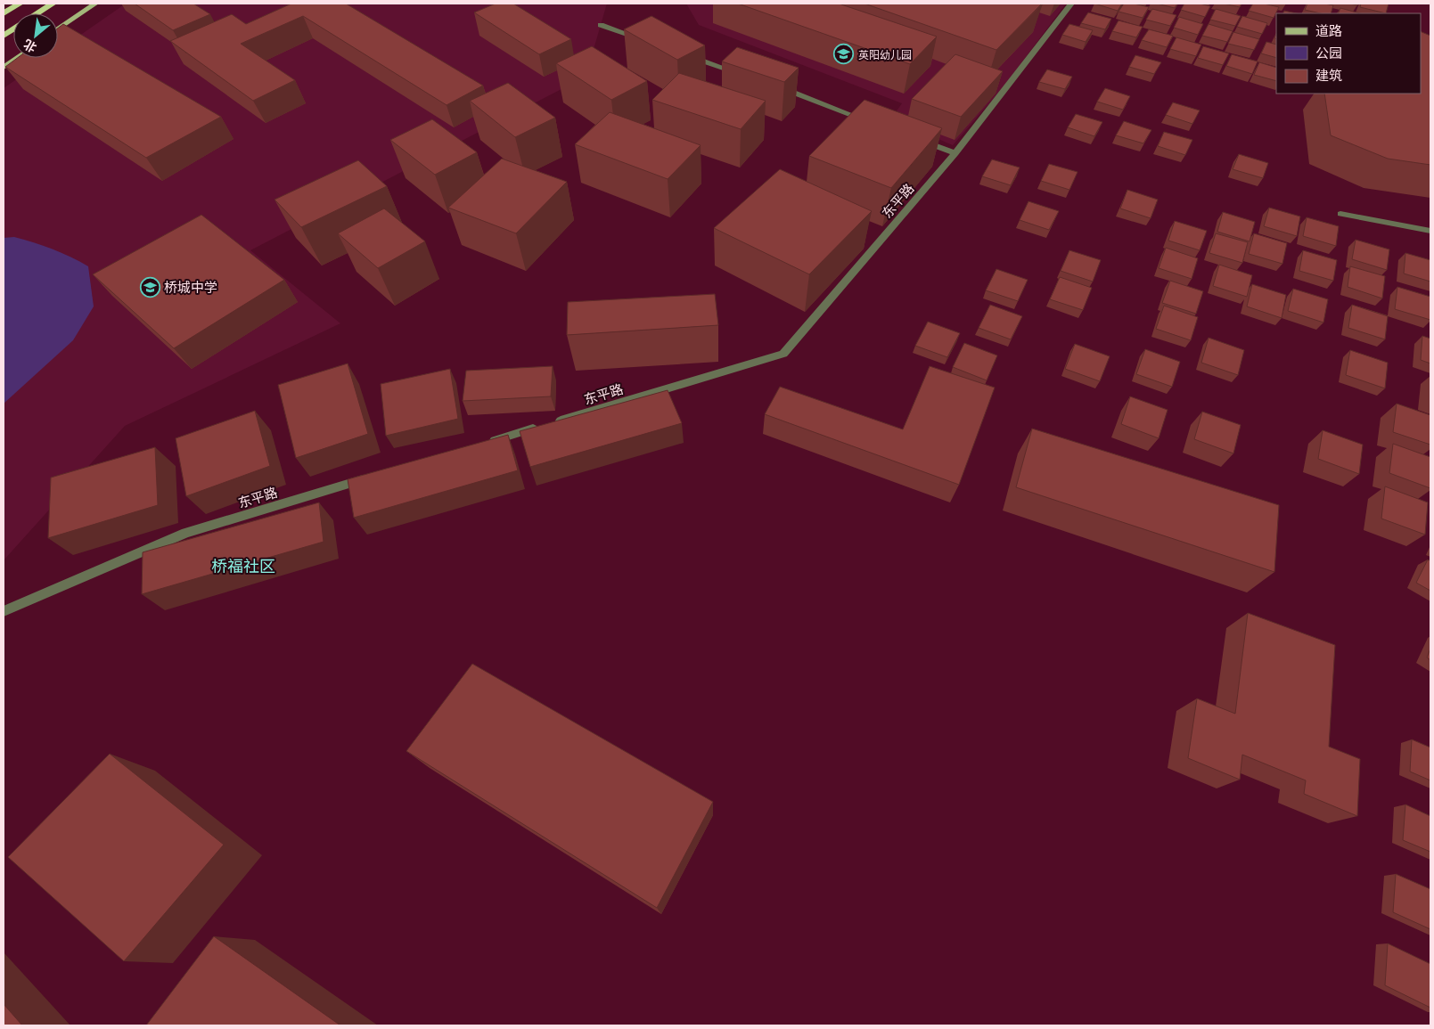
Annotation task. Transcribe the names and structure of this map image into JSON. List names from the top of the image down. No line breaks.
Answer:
{"streets":{"street":["东平路"]},"districts":["桥福社区"],"places":{"school or university":["英阳幼儿园","桥城中学"]},"legend":["道路","公园","建筑"],"north":"bottom left"}
